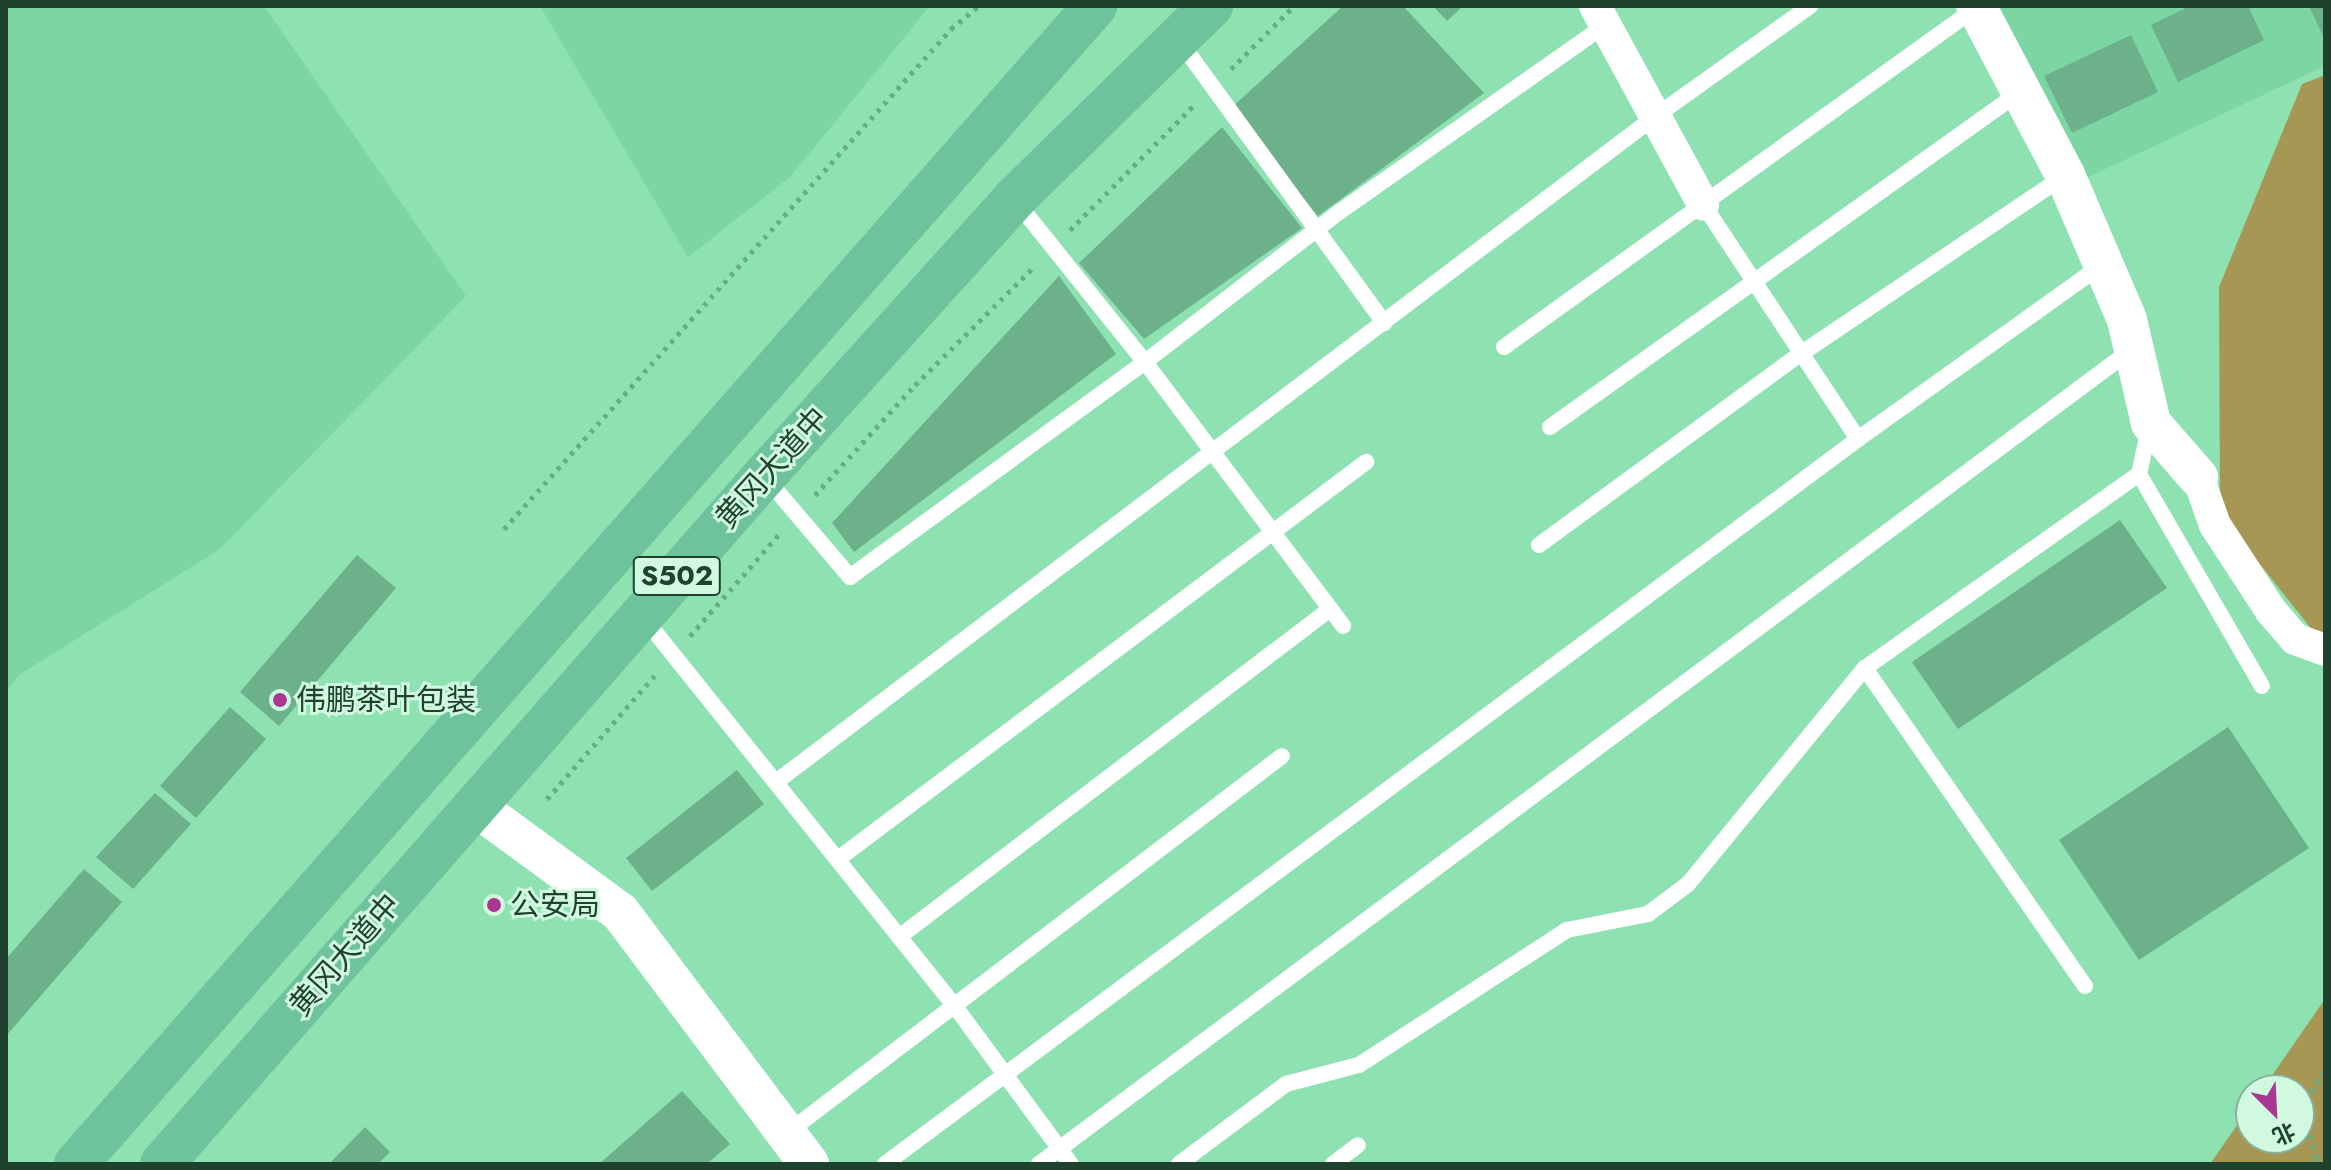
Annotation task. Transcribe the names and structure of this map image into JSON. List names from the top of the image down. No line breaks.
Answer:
{"streets":{"main road":["黄冈大道中","S502"]},"places":["伟鹏茶叶包装","公安局"],"north":"bottom right"}
